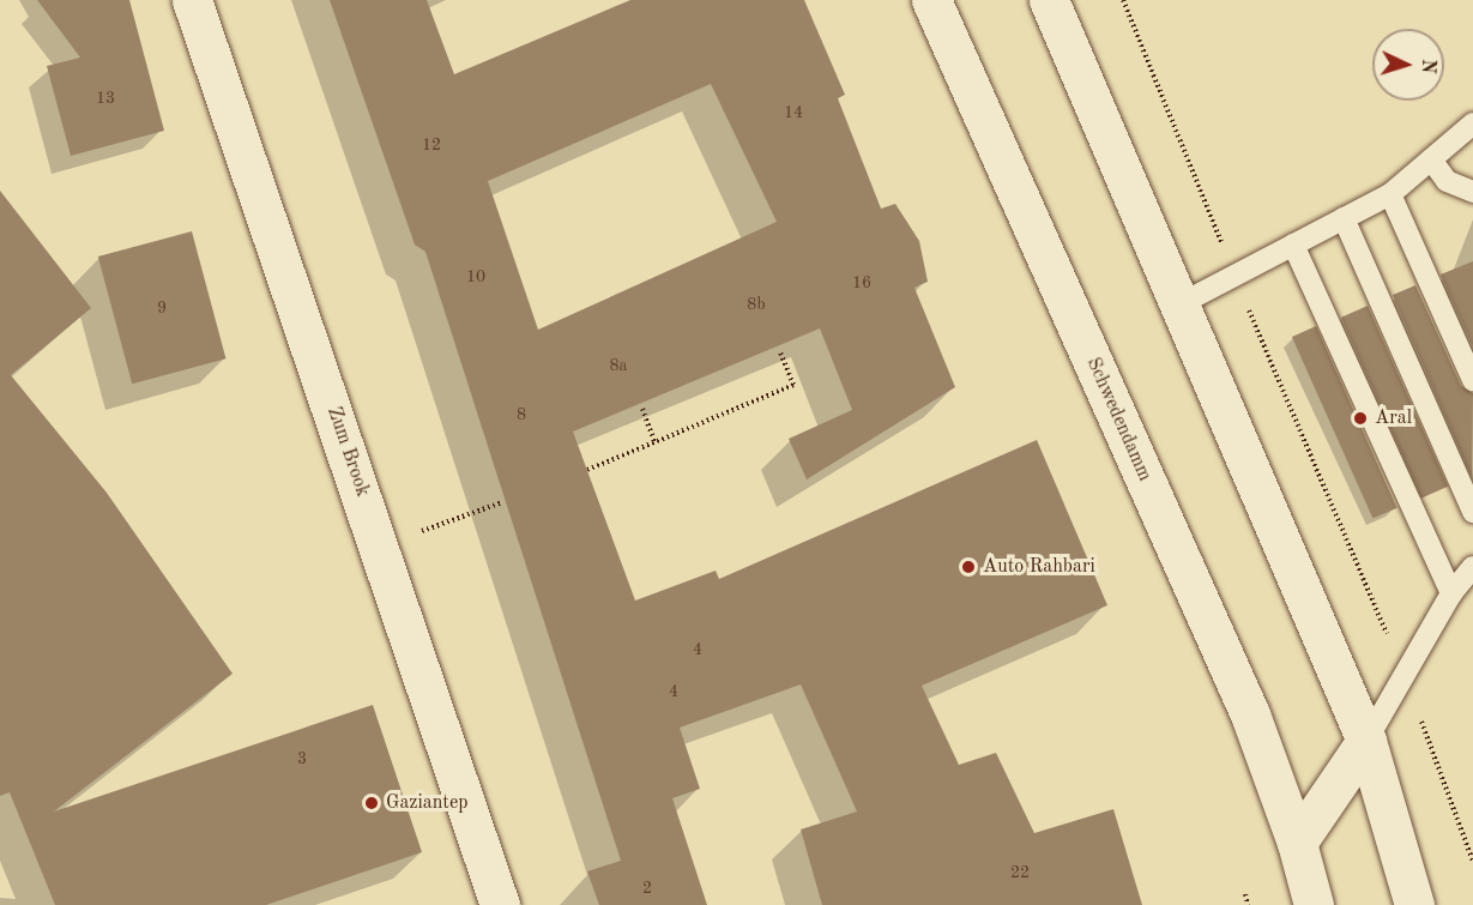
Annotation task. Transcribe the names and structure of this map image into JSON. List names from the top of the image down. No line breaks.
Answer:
{"streets":{"main road":["Schwedendamm","Zum Brook"]},"places":["Aral","Auto Rahbari","Gaziantep"],"house_numbers":["13","14","12","10","16","8b","9","8a","8","4","4","3","22","2"],"north":"right"}
